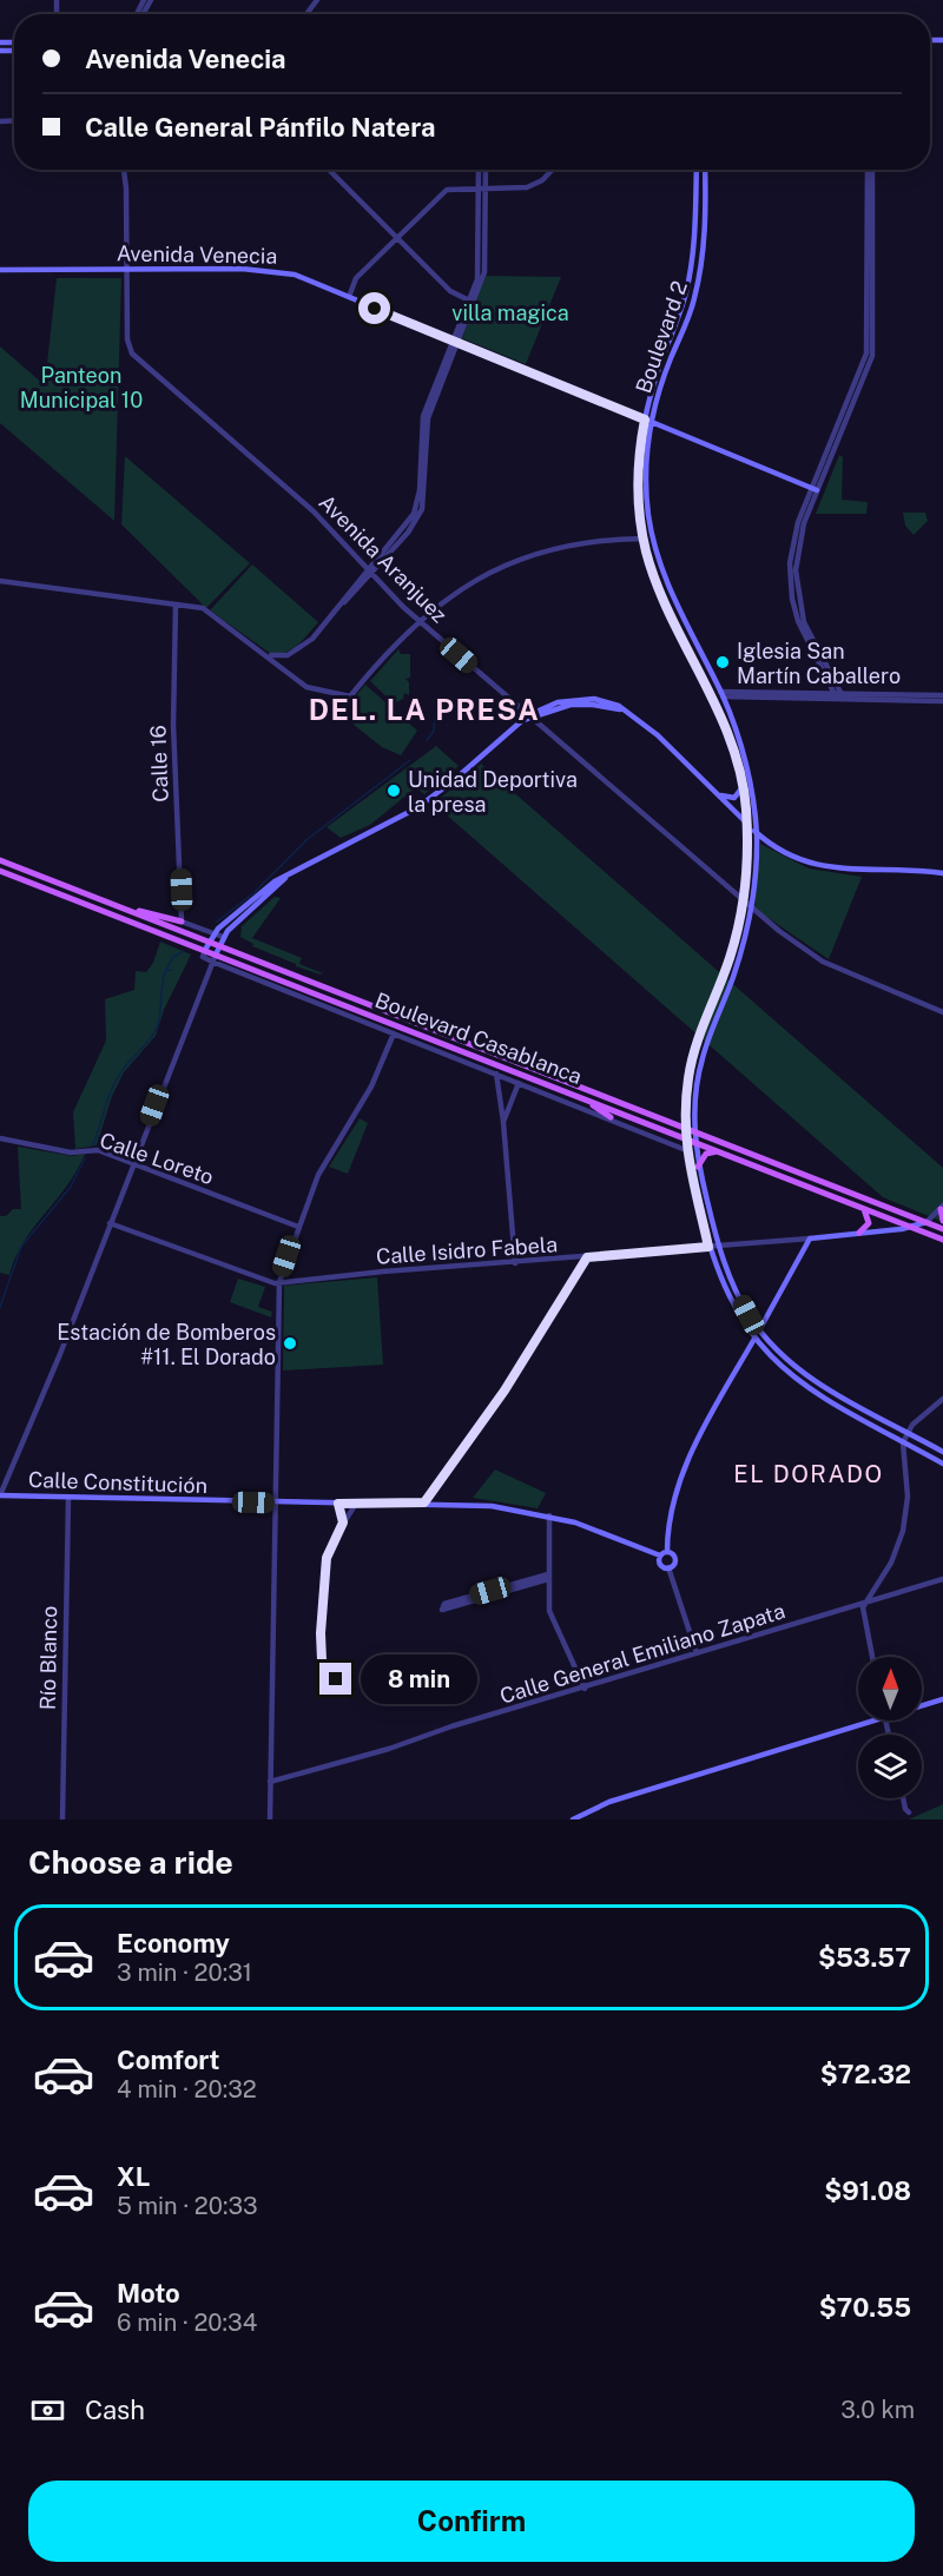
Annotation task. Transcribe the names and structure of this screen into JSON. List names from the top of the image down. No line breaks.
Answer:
{"streets":{"main road":["Avenida Venecia","Boulevard 2","Boulevard Casablanca","Calle Isidro Fabela","Calle Constitución"],"street":["Avenida Aranjuez","Calle 16","Calle Loreto","Calle General Emiliano Zapata","Río Blanco"]},"crossings":[["Avenida Venecia","Boulevard 2"],["Avenida Venecia","Avenida Aranjuez"],["Boulevard 2","Avenida Aranjuez"],["Boulevard 2","Boulevard Casablanca"],["Boulevard 2","Calle Isidro Fabela"],["Boulevard Casablanca","Calle Isidro Fabela"],["Calle Constitución","Río Blanco"]],"districts":["DEL. LA PRESA","EL DORADO"],"parks":["villa magica","Panteon Municipal 10"],"places":["Iglesia San Martín Caballero","Unidad Deportiva la presa","Estación de Bomberos #11. El Dorado"],"north":"top","page":{"banner":["Avenida Venecia","Calle General Pánfilo Natera"],"bubble":"8 min","heading":"Choose a ride","list":[{"name":"Economy","note":"3 min · 20:31","value":"$53.57"},{"name":"Comfort","note":"4 min · 20:32","value":"$72.32"},{"name":"XL","note":"5 min · 20:33","value":"$91.08"},{"name":"Moto","note":"6 min · 20:34","value":"$70.55"}],"pay":["Cash","3.0 km"],"buttons":"Confirm"}}
